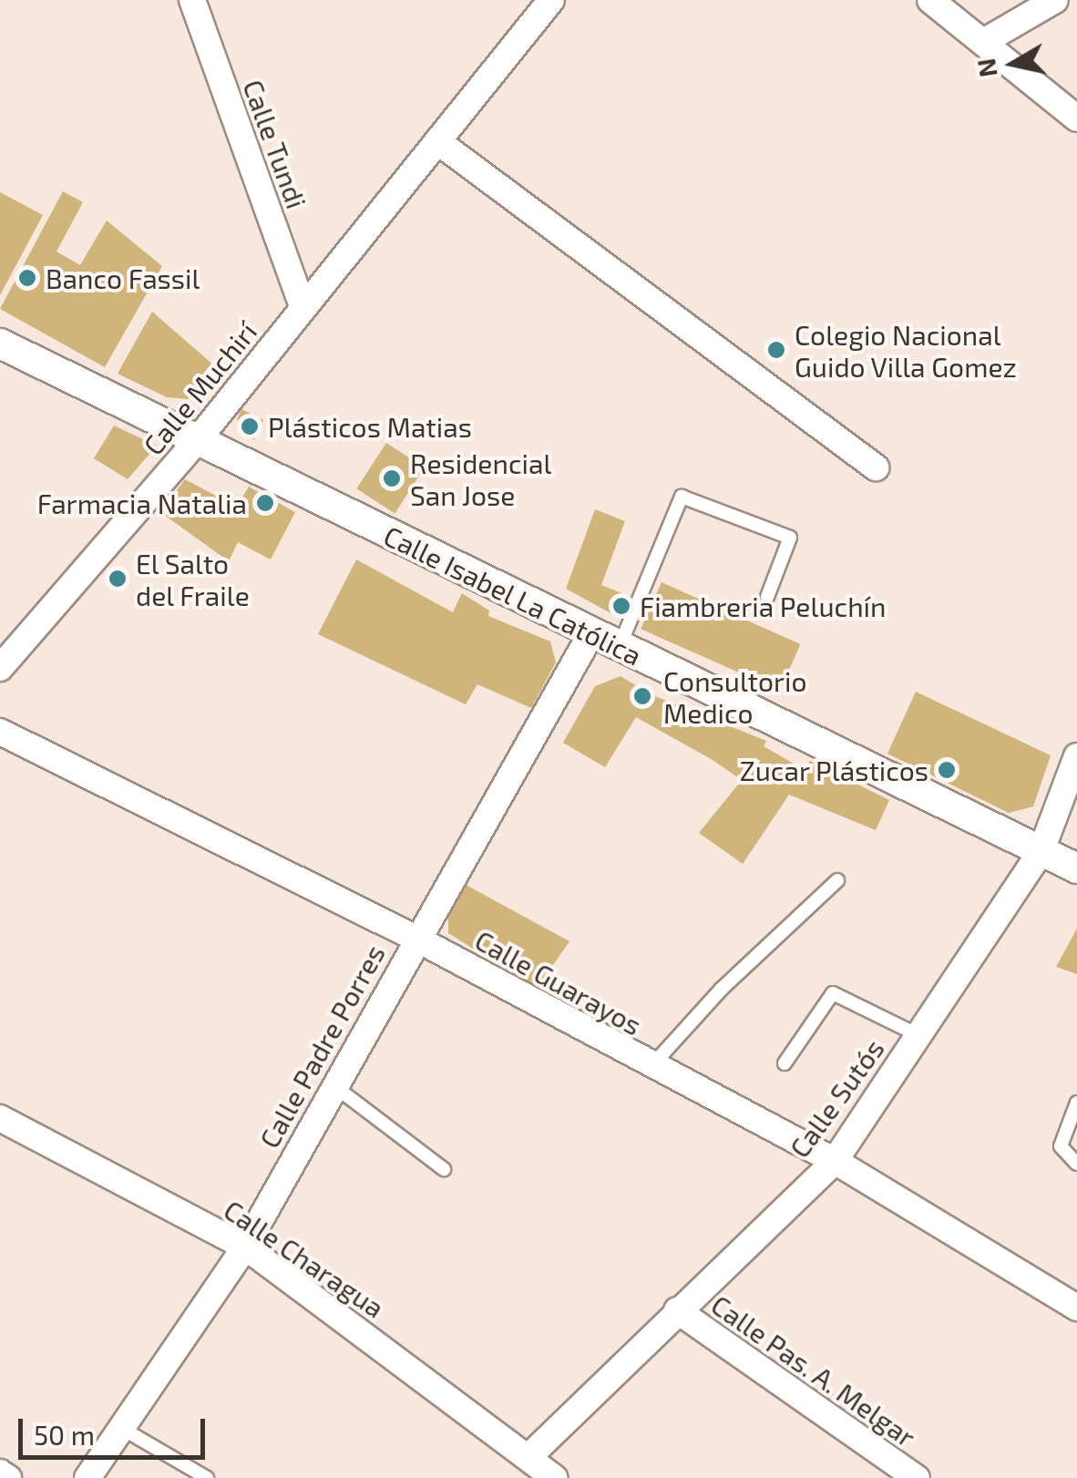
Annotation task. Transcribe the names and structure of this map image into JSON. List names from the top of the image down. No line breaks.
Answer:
{"streets":{"street":["Calle Tundi","Calle Muchirí","Calle Isabel La Católica","Calle Guarayos","Calle Padre Porres","Calle Sutós","Calle Charagua","Calle Pas. A. Melgar"]},"crossings":[["Calle Tundi","Calle Muchirí"],["Calle Muchirí","Calle Isabel La Católica"],["Calle Isabel La Católica","Calle Padre Porres"],["Calle Isabel La Católica","Calle Sutós"],["Calle Guarayos","Calle Padre Porres"],["Calle Guarayos","Calle Sutós"],["Calle Padre Porres","Calle Charagua"],["Calle Sutós","Calle Charagua"],["Calle Sutós","Calle Pas. A. Melgar"]],"places":["Banco Fassil","Colegio Nacional Guido Villa Gomez","Plásticos Matias","Residencial San Jose","Farmacia Natalia","El Salto del Fraile","Fiambreria Peluchín","Consultorio Medico","Zucar Plásticos"],"scale_bar":"50 m","north":"left"}
